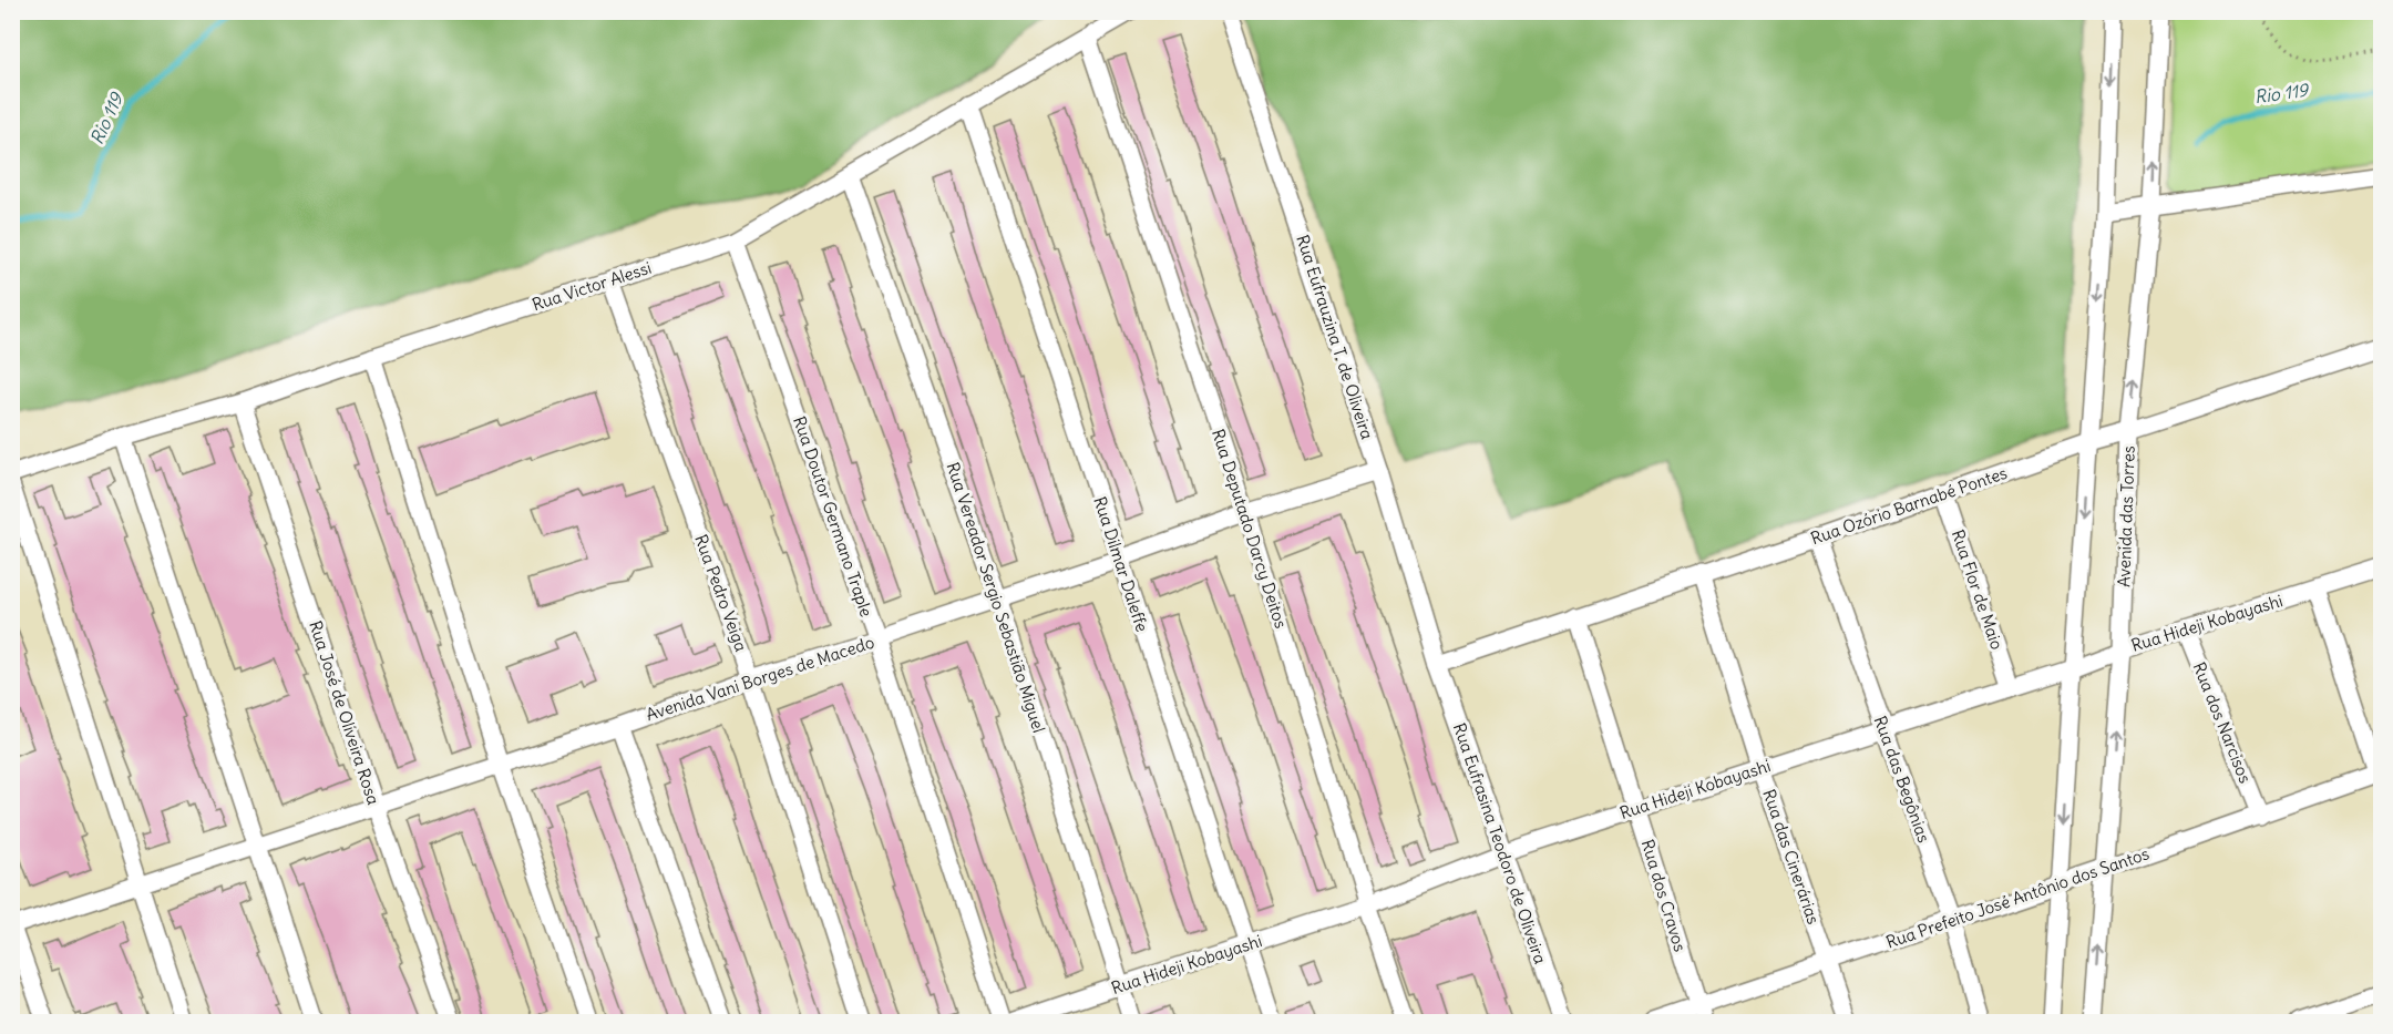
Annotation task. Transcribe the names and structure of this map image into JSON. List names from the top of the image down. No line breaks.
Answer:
{"streets":{"street":["Rua Victor Alessi","Rua Eufrauzina T. de Oliveira","Rua Ozório Barnabé Pontes","Rua Doutor Germano Traple","Avenida das Torres","Rua Deputado Darcy Deitos","Rua Dilmar Daleffe","Rua Flor de Maio","Rua Pedro Veiga","Rua Vereador Sergio Sebastião Miguel","Rua Hideji Kobayashi","Avenida Vani Borges de Macedo","Rua José de Oliveira Rosa","Rua dos Narcisos","Rua das Begônias","Rua Eufrasina Teodoro de Oliveira","Rua das Cinerárias","Rua dos Cravos","Rua Prefeito José Antônio dos Santos"]},"crossings":[["Rua Victor Alessi","Rua Doutor Germano Traple"],["Rua Victor Alessi","Rua Deputado Darcy Deitos"],["Rua Victor Alessi","Rua Dilmar Daleffe"],["Rua Victor Alessi","Rua Pedro Veiga"],["Rua Victor Alessi","Rua Vereador Sergio Sebastião Miguel"],["Rua Victor Alessi","Rua José de Oliveira Rosa"],["Rua Eufrauzina T. de Oliveira","Rua Ozório Barnabé Pontes"],["Rua Eufrauzina T. de Oliveira","Avenida Vani Borges de Macedo"],["Rua Eufrauzina T. de Oliveira","Rua Eufrasina Teodoro de Oliveira"],["Rua Ozório Barnabé Pontes","Avenida das Torres"],["Rua Ozório Barnabé Pontes","Rua Flor de Maio"],["Rua Ozório Barnabé Pontes","Rua das Begônias"],["Rua Ozório Barnabé Pontes","Rua Eufrasina Teodoro de Oliveira"],["Rua Ozório Barnabé Pontes","Rua das Cinerárias"],["Rua Ozório Barnabé Pontes","Rua dos Cravos"],["Rua Doutor Germano Traple","Avenida Vani Borges de Macedo"],["Avenida das Torres","Rua Hideji Kobayashi"],["Avenida das Torres","Rua Prefeito José Antônio dos Santos"],["Rua Deputado Darcy Deitos","Rua Hideji Kobayashi"],["Rua Deputado Darcy Deitos","Avenida Vani Borges de Macedo"],["Rua Dilmar Daleffe","Rua Hideji Kobayashi"],["Rua Dilmar Daleffe","Avenida Vani Borges de Macedo"],["Rua Flor de Maio","Rua Hideji Kobayashi"],["Rua Pedro Veiga","Avenida Vani Borges de Macedo"],["Rua Vereador Sergio Sebastião Miguel","Rua Hideji Kobayashi"],["Rua Vereador Sergio Sebastião Miguel","Avenida Vani Borges de Macedo"],["Rua Hideji Kobayashi","Rua dos Narcisos"],["Rua Hideji Kobayashi","Rua das Begônias"],["Rua Hideji Kobayashi","Rua Eufrasina Teodoro de Oliveira"],["Rua Hideji Kobayashi","Rua das Cinerárias"],["Rua Hideji Kobayashi","Rua dos Cravos"],["Avenida Vani Borges de Macedo","Rua José de Oliveira Rosa"],["Rua dos Narcisos","Rua Prefeito José Antônio dos Santos"],["Rua das Begônias","Rua Prefeito José Antônio dos Santos"],["Rua das Cinerárias","Rua Prefeito José Antônio dos Santos"],["Rua dos Cravos","Rua Prefeito José Antônio dos Santos"]],"water":["Rio 119"]}
